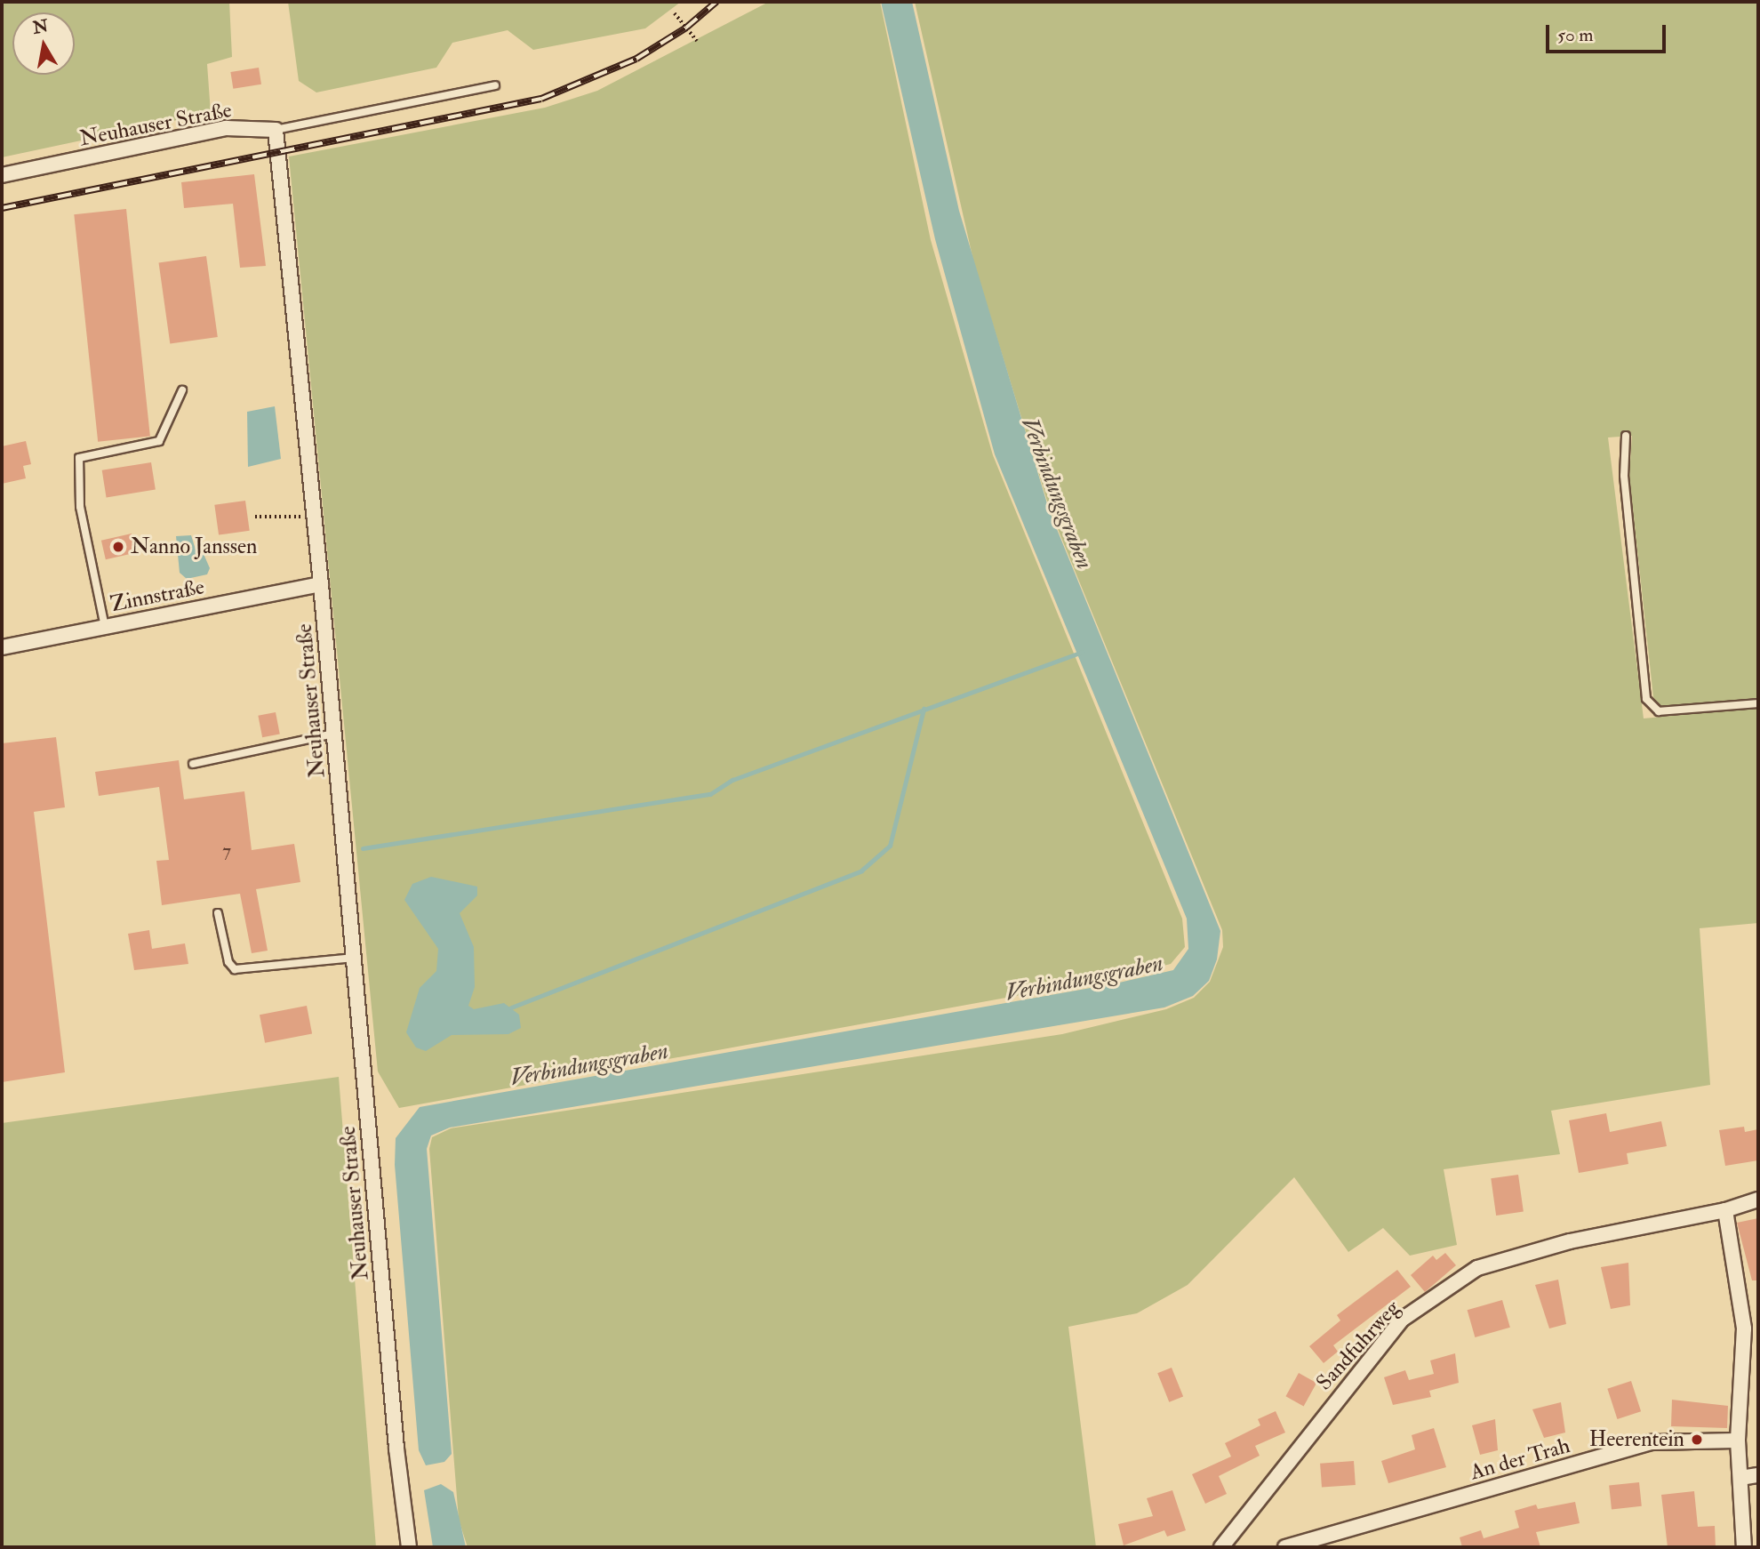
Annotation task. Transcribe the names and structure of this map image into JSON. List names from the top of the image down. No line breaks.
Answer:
{"streets":{"street":["Neuhauser Straße","Zinnstraße","Sandfuhrweg","An der Trah"]},"crossings":[["Neuhauser Straße","Zinnstraße"]],"water":["Verbindungsgraben"],"places":["Nanno Janssen","Heerentein"],"house_numbers":["7"],"scale_bar":"50 m","north":"top"}
